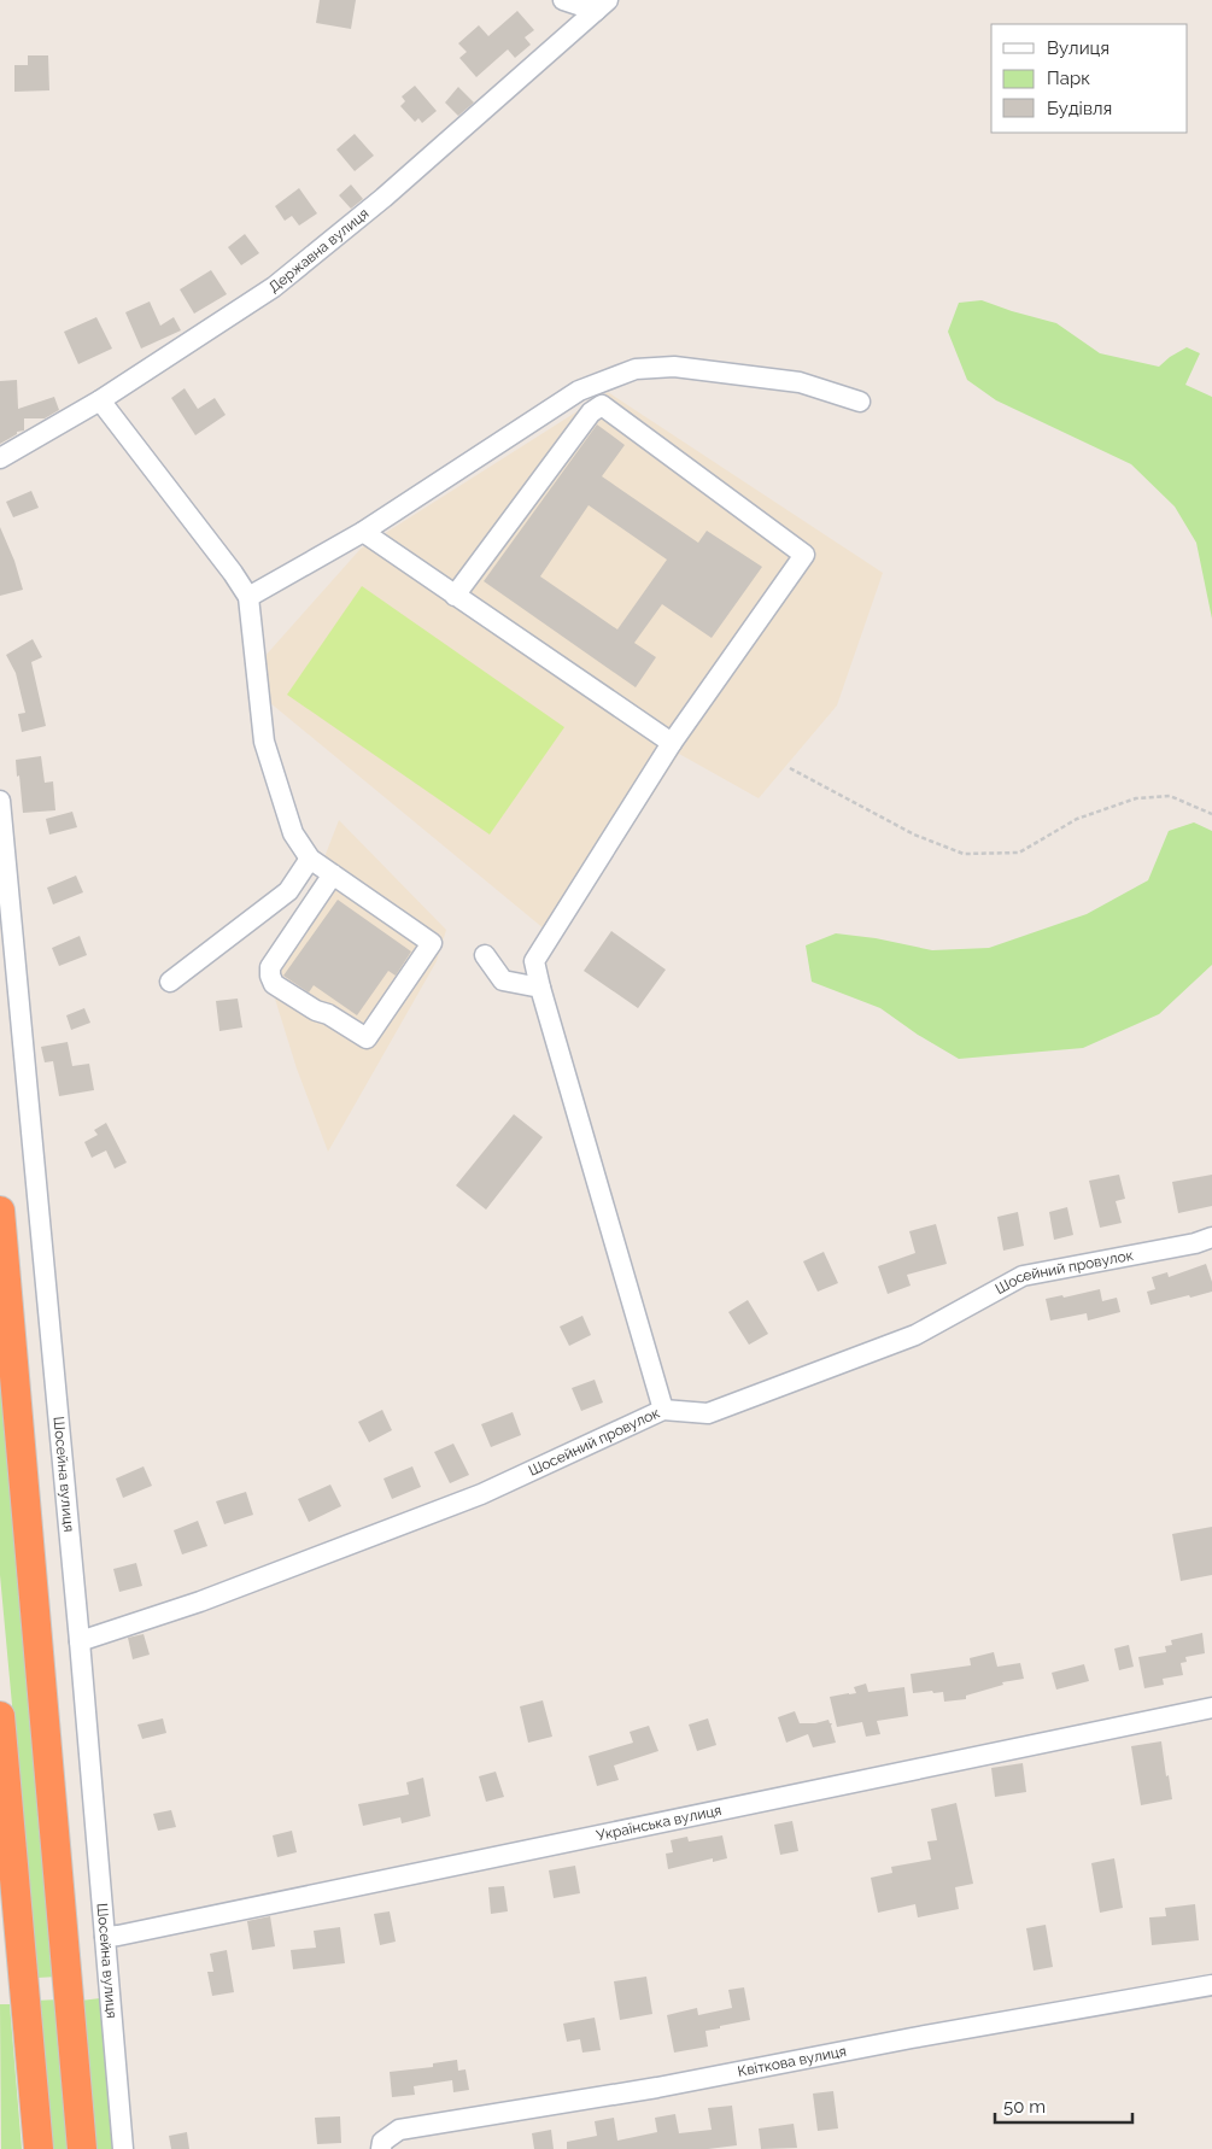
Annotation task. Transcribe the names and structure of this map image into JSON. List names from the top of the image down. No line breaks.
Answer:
{"streets":{"street":["Державна вулиця","Шосейний провулок","Шосейна вулиця","Українська вулиця","Квіткова вулиця"]},"crossings":[["Шосейний провулок","Шосейна вулиця"],["Шосейна вулиця","Українська вулиця"]],"legend":["Вулиця","Парк","Будівля"],"scale_bar":"50 m"}
